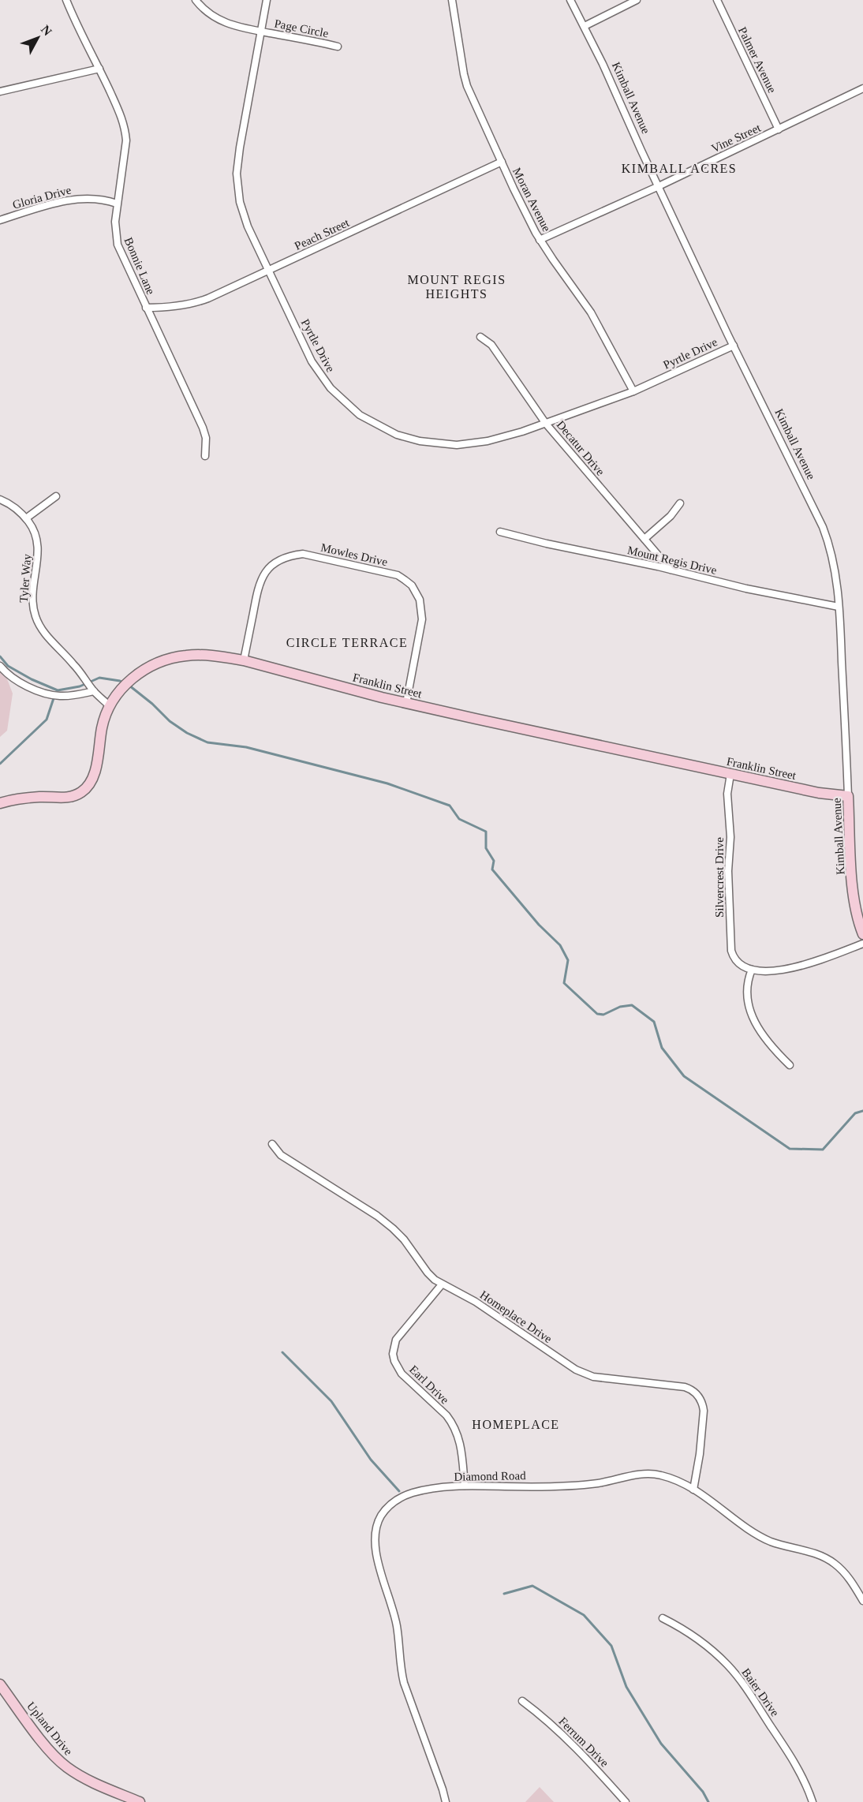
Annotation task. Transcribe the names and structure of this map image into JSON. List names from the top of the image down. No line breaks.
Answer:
{"streets":{"street":["Page Circle","Palmer Avenue","Kimball Avenue","Vine Street","Gloria Drive","Moran Avenue","Peach Street","Bonnie Lane","Pyrtle Drive","Decatur Drive","Mowles Drive","Mount Regis Drive","Tyler Way","Franklin Street","Silvercrest Drive","Homeplace Drive","Earl Drive","Diamond Road","Baier Drive","Upland Drive","Ferrum Drive"]},"crossings":[["Page Circle","Pyrtle Drive"],["Palmer Avenue","Vine Street"],["Kimball Avenue","Vine Street"],["Kimball Avenue","Pyrtle Drive"],["Kimball Avenue","Mount Regis Drive"],["Kimball Avenue","Franklin Street"],["Vine Street","Moran Avenue"],["Gloria Drive","Bonnie Lane"],["Moran Avenue","Peach Street"],["Moran Avenue","Pyrtle Drive"],["Peach Street","Bonnie Lane"],["Peach Street","Pyrtle Drive"],["Pyrtle Drive","Decatur Drive"],["Decatur Drive","Mount Regis Drive"],["Mowles Drive","Franklin Street"],["Tyler Way","Franklin Street"],["Franklin Street","Silvercrest Drive"],["Homeplace Drive","Earl Drive"],["Homeplace Drive","Diamond Road"],["Earl Drive","Diamond Road"]],"districts":["KIMBALL ACRES","MOUNT REGIS HEIGHTS","CIRCLE TERRACE","HOMEPLACE"],"north":"top right"}
